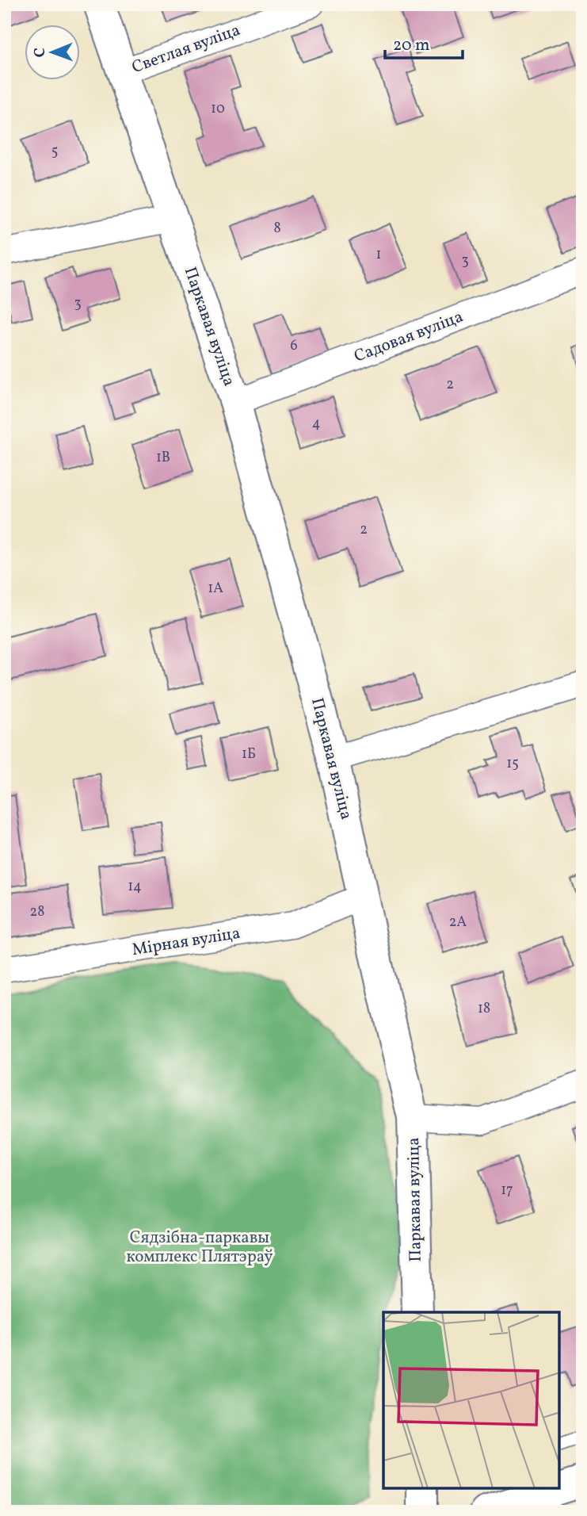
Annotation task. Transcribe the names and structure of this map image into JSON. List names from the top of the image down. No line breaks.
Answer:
{"streets":{"street":["Светлая вуліца","Паркавая вуліца","Садовая вуліца","Мірная вуліца"]},"crossings":[["Светлая вуліца","Паркавая вуліца"],["Паркавая вуліца","Садовая вуліца"],["Паркавая вуліца","Мірная вуліца"]],"parks":["Сядзібна-паркавы комплекс Плятэраў"],"house_numbers":["10","5","8","1","3","3","6","2","4","1В","2","1А","1Б","15","14","28","2А","18","17"],"scale_bar":"20 m","north":"left"}
